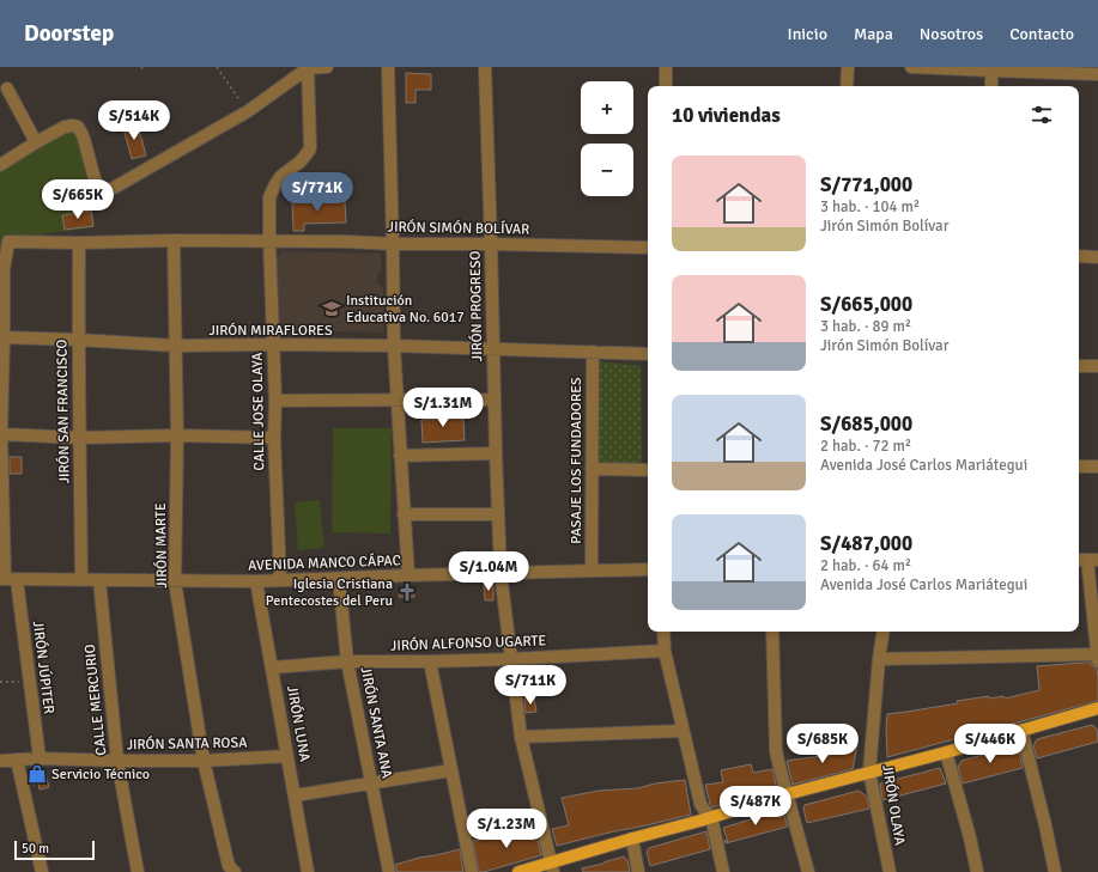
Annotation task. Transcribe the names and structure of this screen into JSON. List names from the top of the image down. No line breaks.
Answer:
{"streets":{"street":["JIRÓN SIMÓN BOLÍVAR","JIRÓN PROGRESO","JIRÓN MIRAFLORES","JIRÓN SAN FRANCISCO","CALLE JOSE OLAYA","PASAJE LOS FUNDADORES","JIRÓN MARTE","AVENIDA MANCO CÁPAC","JIRÓN ALFONSO UGARTE","JIRÓN JÚPITER","CALLE MERCURIO","JIRÓN SANTA ANA","JIRÓN LUNA","JIRÓN SANTA ROSA","JIRÓN OLAYA"]},"crossings":[["JIRÓN SIMÓN BOLÍVAR","JIRÓN PROGRESO"],["JIRÓN SIMÓN BOLÍVAR","JIRÓN SAN FRANCISCO"],["JIRÓN SIMÓN BOLÍVAR","CALLE JOSE OLAYA"],["JIRÓN SIMÓN BOLÍVAR","JIRÓN MARTE"],["JIRÓN SIMÓN BOLÍVAR","JIRÓN JÚPITER"],["JIRÓN PROGRESO","JIRÓN MIRAFLORES"],["JIRÓN PROGRESO","AVENIDA MANCO CÁPAC"],["JIRÓN PROGRESO","JIRÓN ALFONSO UGARTE"],["JIRÓN MIRAFLORES","JIRÓN SAN FRANCISCO"],["JIRÓN MIRAFLORES","CALLE JOSE OLAYA"],["JIRÓN MIRAFLORES","PASAJE LOS FUNDADORES"],["JIRÓN MIRAFLORES","JIRÓN MARTE"],["JIRÓN MIRAFLORES","JIRÓN JÚPITER"],["JIRÓN SAN FRANCISCO","AVENIDA MANCO CÁPAC"],["CALLE JOSE OLAYA","AVENIDA MANCO CÁPAC"],["PASAJE LOS FUNDADORES","AVENIDA MANCO CÁPAC"],["JIRÓN MARTE","AVENIDA MANCO CÁPAC"],["JIRÓN MARTE","JIRÓN SANTA ROSA"],["AVENIDA MANCO CÁPAC","JIRÓN JÚPITER"],["AVENIDA MANCO CÁPAC","CALLE MERCURIO"],["AVENIDA MANCO CÁPAC","JIRÓN SANTA ANA"],["AVENIDA MANCO CÁPAC","JIRÓN LUNA"],["JIRÓN ALFONSO UGARTE","JIRÓN SANTA ANA"],["JIRÓN ALFONSO UGARTE","JIRÓN LUNA"],["JIRÓN JÚPITER","JIRÓN SANTA ROSA"],["CALLE MERCURIO","JIRÓN SANTA ROSA"],["JIRÓN LUNA","JIRÓN SANTA ROSA"]],"places":{"school or university":["Institución Educativa No. 6017"],"church":["Iglesia Cristiana Pentecostes del Peru"],"shop":["Servicio Técnico"]},"scale_bar":"50 m","page":{"header":"Doorstep","nav":["Inicio","Mapa","Nosotros","Contacto"],"map_buttons":["+","−"],"heading":"10 viviendas","price":["S/514K","S/771K","S/665K","S/1.31M","S/1.04M","S/711K","S/685K","S/446K","S/487K","S/1.23M"],"list":[{"name":"S/771,000","note":"3 hab. · 104 m² · Jirón Simón Bolívar"},{"name":"S/665,000","note":"3 hab. · 89 m² · Jirón Simón Bolívar"},{"name":"S/685,000","note":"2 hab. · 72 m² · Avenida José Carlos Mariátegui"},{"name":"S/487,000","note":"2 hab. · 64 m² · Avenida José Carlos Mariátegui"}],"scale":"50 m"}}
